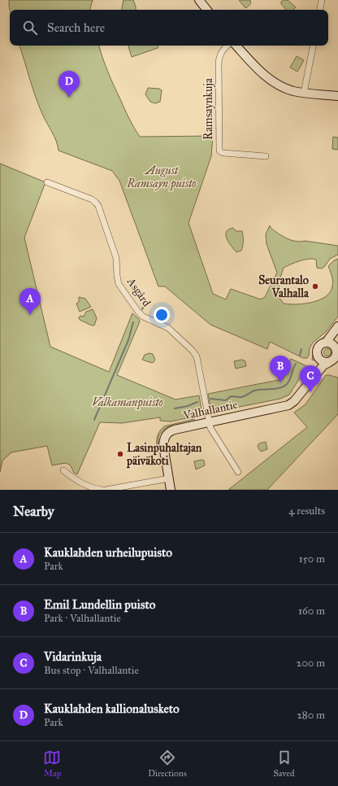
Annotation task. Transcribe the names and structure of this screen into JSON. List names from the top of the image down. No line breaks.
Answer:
{"streets":{"street":["Ramsaynkuja","Asgård","Valhallantie"]},"crossings":[["Asgård","Valhallantie"]],"parks":["August Ramsayn puisto","Valkamanpuisto"],"places":["Seurantalo Valhalla","Lasinpuhaltajan päiväkoti"],"page":{"search":"Search here","pins":["D","A","B","C"],"heading":["Nearby","4 results"],"list":[{"mark":"A","name":"Kauklahden urheilupuisto","note":"Park","value":"150 m"},{"mark":"B","name":"Emil Lundellin puisto","note":"Park · Valhallantie","value":"160 m"},{"mark":"C","name":"Vidarinkuja","note":"Bus stop · Valhallantie","value":"200 m"},{"mark":"D","name":"Kauklahden kallionalusketo","note":"Park","value":"280 m"}],"nav":["Map","Directions","Saved"]}}
